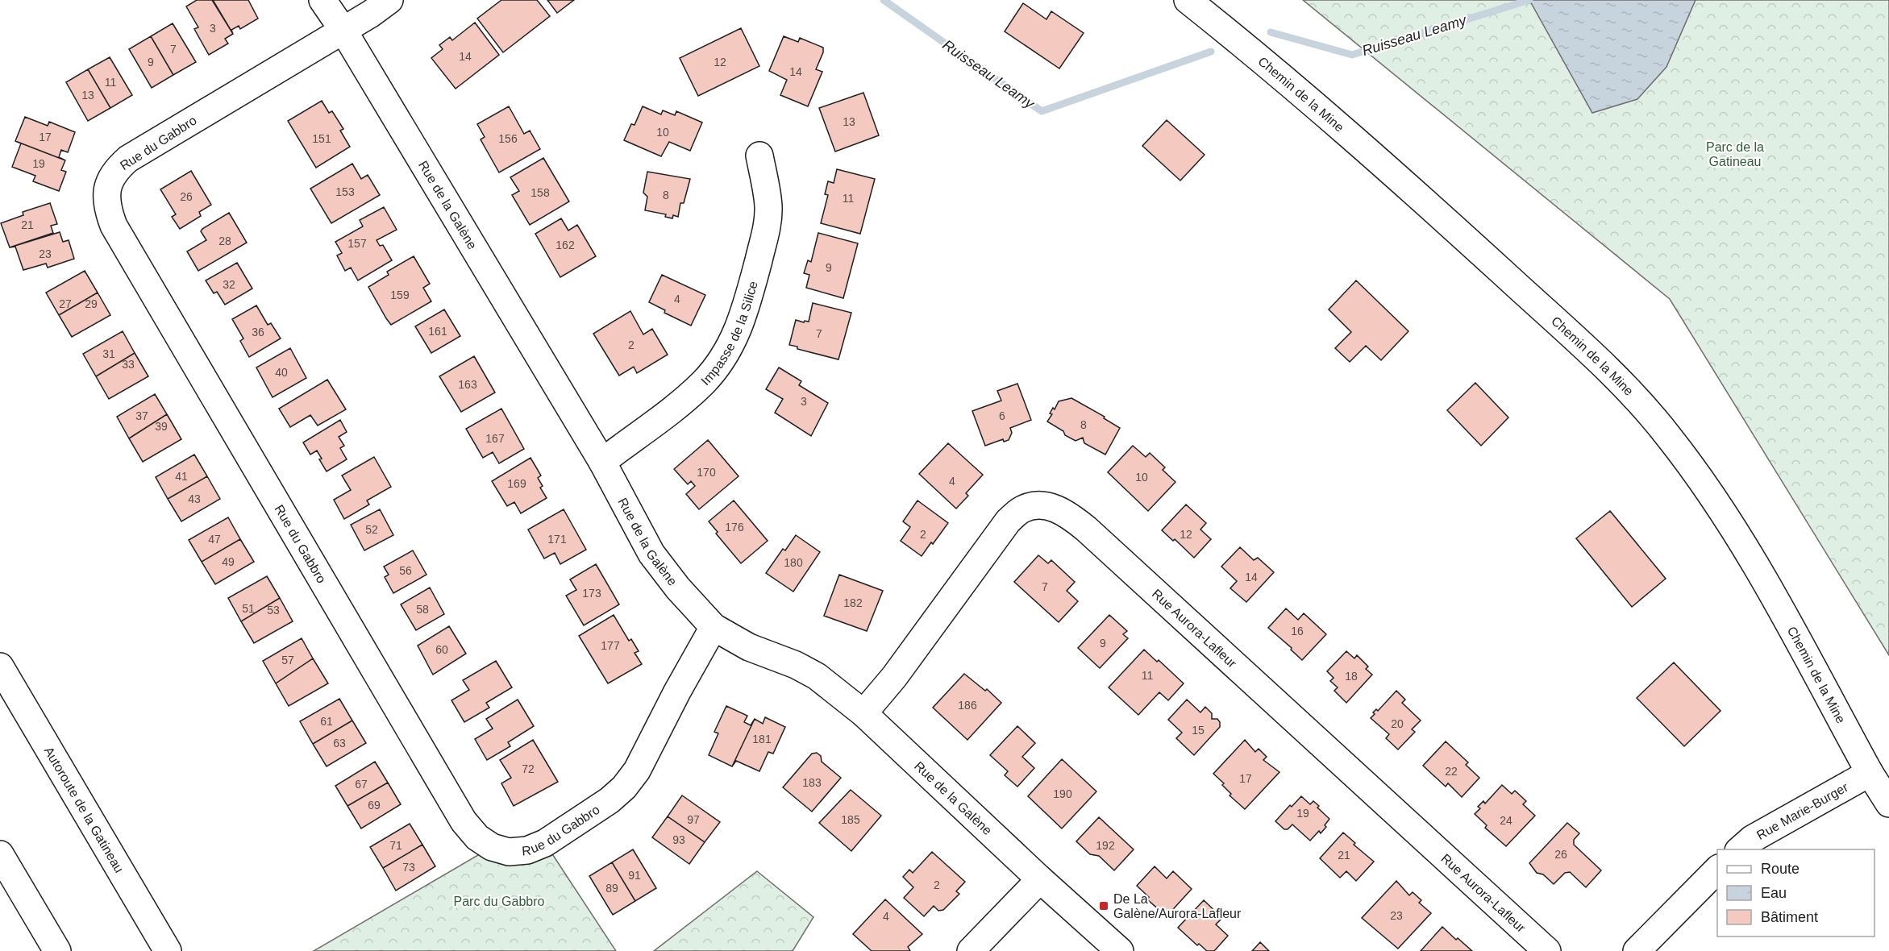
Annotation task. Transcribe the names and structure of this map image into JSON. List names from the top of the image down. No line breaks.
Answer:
{"streets":{"main road":["Chemin de la Mine","Rue du Gabbro","Rue de la Galène","Impasse de la Silice","Rue Aurora-Lafleur","Autoroute de la Gatineau","Rue Marie-Burger"]},"crossings":[["Chemin de la Mine","Rue Marie-Burger"],["Rue du Gabbro","Rue de la Galène"],["Rue de la Galène","Impasse de la Silice"],["Rue de la Galène","Rue Aurora-Lafleur"]],"water":["Ruisseau Leamy"],"parks":["Parc de la Gatineau","Parc du Gabbro"],"places":{"transit":["De La Galène/Aurora-Lafleur"]},"house_numbers":["3","7","14","9","12","14","11","13","13","10","17","151","156","19","153","158","8","26","11","21","28","157","162","23","9","32","159","4","27","29","161","36","7","2","31","33","40","163","3","37","6","8","39","167","170","41","10","4","169","43","176","52","2","12","47","171","49","180","56","14","7","173","182","51","58","53","16","9","177","60","57","11","18","186","61","20","15","181","63","72","22","17","183","67","190","69","19","97","185","24","93","71","192","26","21","73","91","2","89","23","4"],"legend":["Route","Eau","Bâtiment"]}
